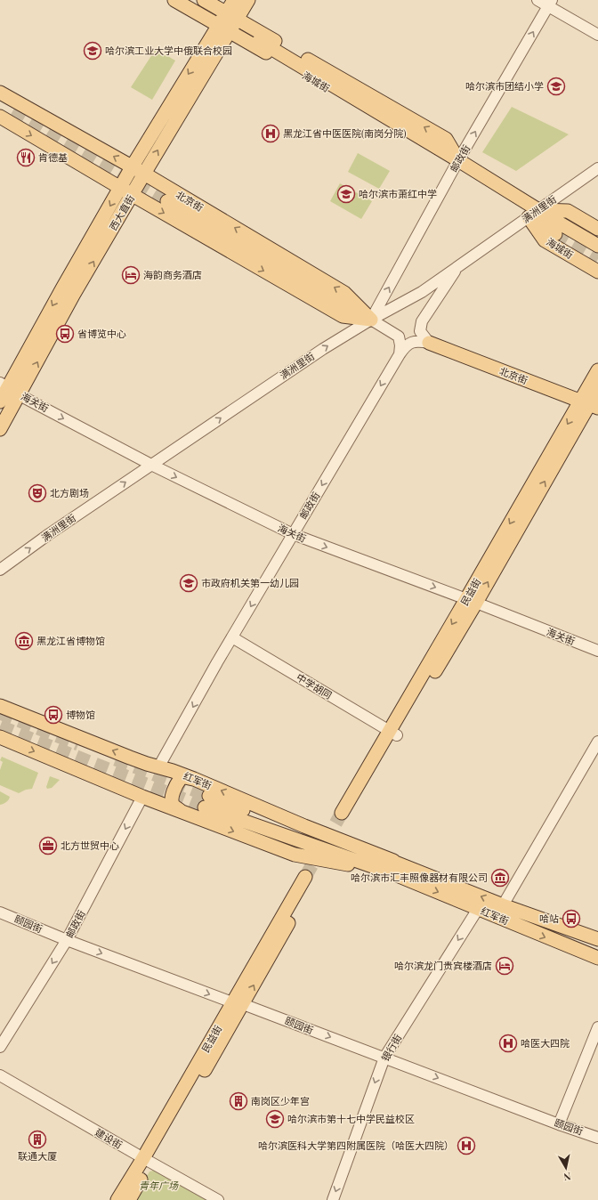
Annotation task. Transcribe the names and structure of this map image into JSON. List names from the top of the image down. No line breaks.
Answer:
{"streets":{"main road":["海城街","北京街","西大直街","民益街","红军街"],"street":["邮政街","满洲里街","海关街","中学胡同","颐园街","银行街","建设街"]},"crossings":[["海城街","邮政街"],["海城街","满洲里街"],["海城街","西大直街"],["邮政街","北京街"],["邮政街","满洲里街"],["邮政街","海关街"],["邮政街","中学胡同"],["邮政街","红军街"],["邮政街","颐园街"],["北京街","满洲里街"],["北京街","西大直街"],["北京街","民益街"],["满洲里街","海关街"],["西大直街","海关街"],["海关街","民益街"],["民益街","中学胡同"],["民益街","颐园街"],["民益街","建设街"],["红军街","银行街"],["颐园街","银行街"]],"one_way":["满洲里街","海关街","颐园街","银行街"],"parks":["青年广场"],"places":{"school or university":["哈尔滨工业大学中俄联合校园","哈尔滨市团结小学","哈尔滨市萧红中学","市政府机关第一幼儿园","哈尔滨市第十七中学民益校区"],"hospital":["黑龙江省中医医院(南岗分院)","哈医大四院","哈尔滨医科大学第四附属医院（哈医大四院）"],"restaurant":["肯德基"],"hotel":["海韵商务酒店","哈尔滨龙门贵宾楼酒店"],"bus stop":["省博览中心","博物馆","哈站"],"theatre":["北方剧场"],"museum":["黑龙江省博物馆","哈尔滨市汇丰照像器材有限公司"],"office":["北方世贸中心"],"building":["南岗区少年宫","联通大厦"]},"north":"bottom"}
